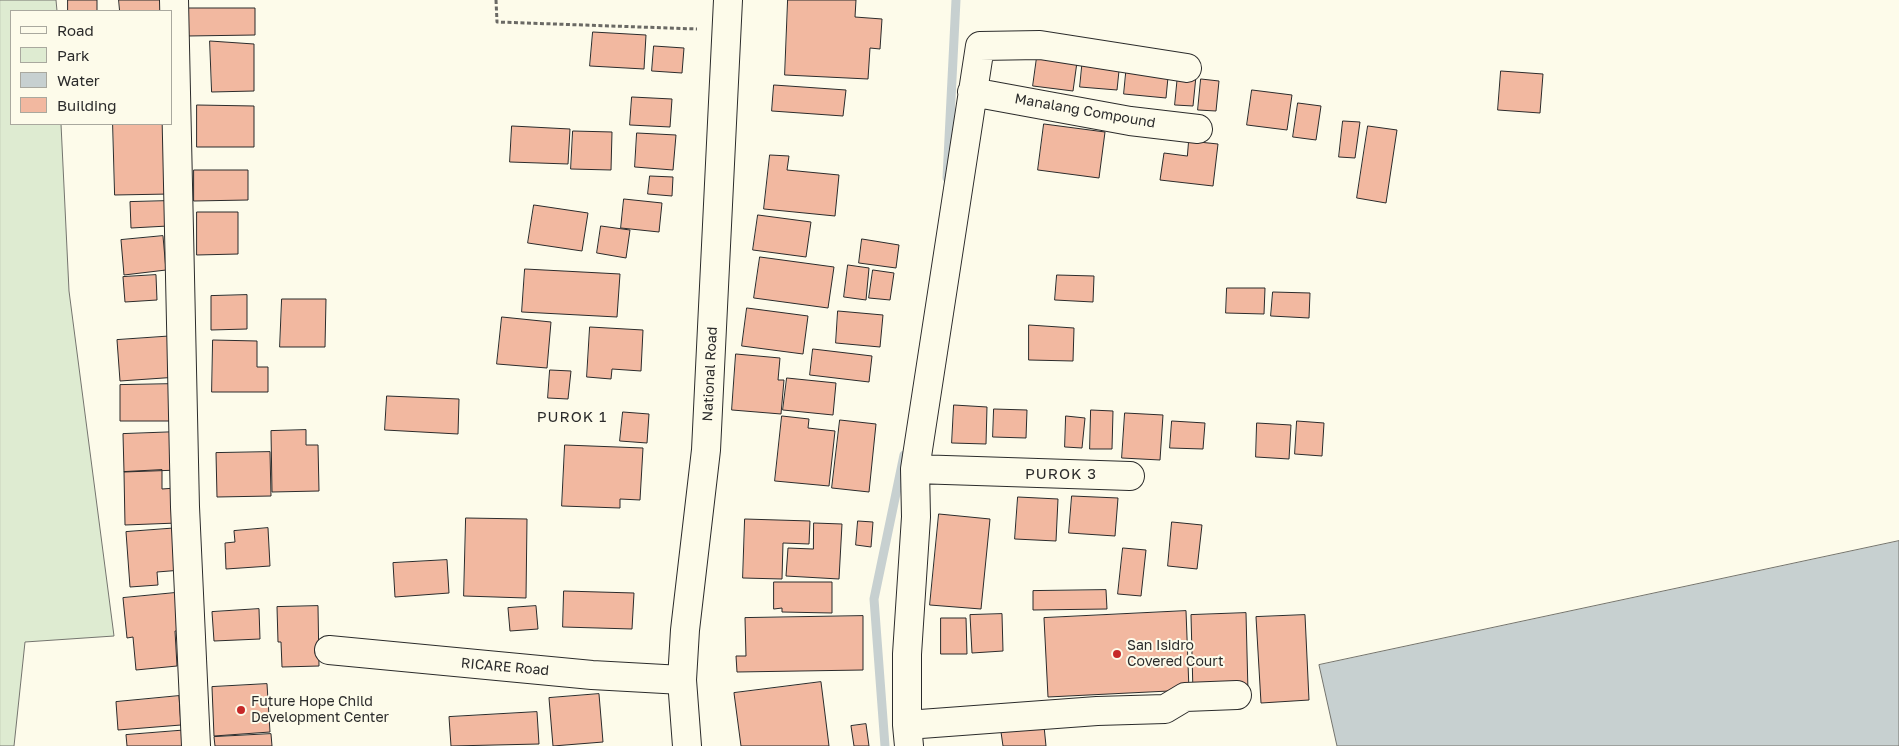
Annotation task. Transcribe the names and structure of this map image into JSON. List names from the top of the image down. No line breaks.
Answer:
{"streets":{"street":["Manalang Compound","National Road","RICARE Road"]},"crossings":[["National Road","RICARE Road"]],"districts":["PUROK 1","PUROK 3"],"places":["San Isidro Covered Court","Future Hope Child Development Center"],"legend":["Road","Park","Water","Building"]}
